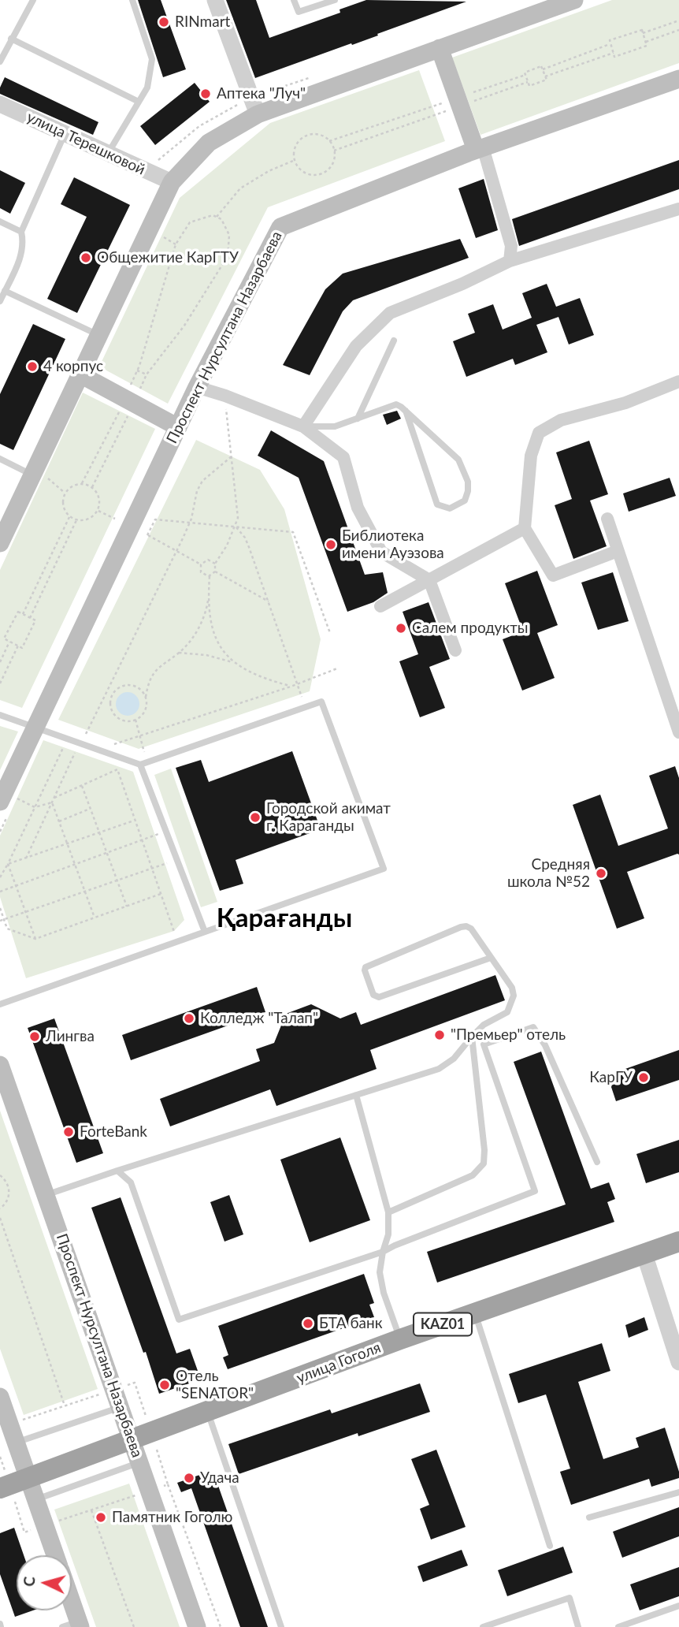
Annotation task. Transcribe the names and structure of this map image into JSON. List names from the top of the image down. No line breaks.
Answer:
{"streets":{"highway":["KАZ01","улица Гоголя"],"main road":["Проспект Нурсултана Назарбаева"],"street":["улица Терешковой"]},"crossings":[["Проспект Нурсултана Назарбаева","улица Гоголя"]],"districts":["Қарағанды"],"places":["RINmart","Аптека \"Луч\"","Общежитие КарГТУ","4 корпус","Библиотека имени Ауэзова","Салем продукты","Городской акимат г. Караганды","Средняя школа №52","Колледж \"Талап\"","\"Премьер\" отель","Лингва","КарГУ","ForteBank","БТА банк","Отель \"SENATOR\"","Удача","Памятник Гоголю"],"north":"left"}
